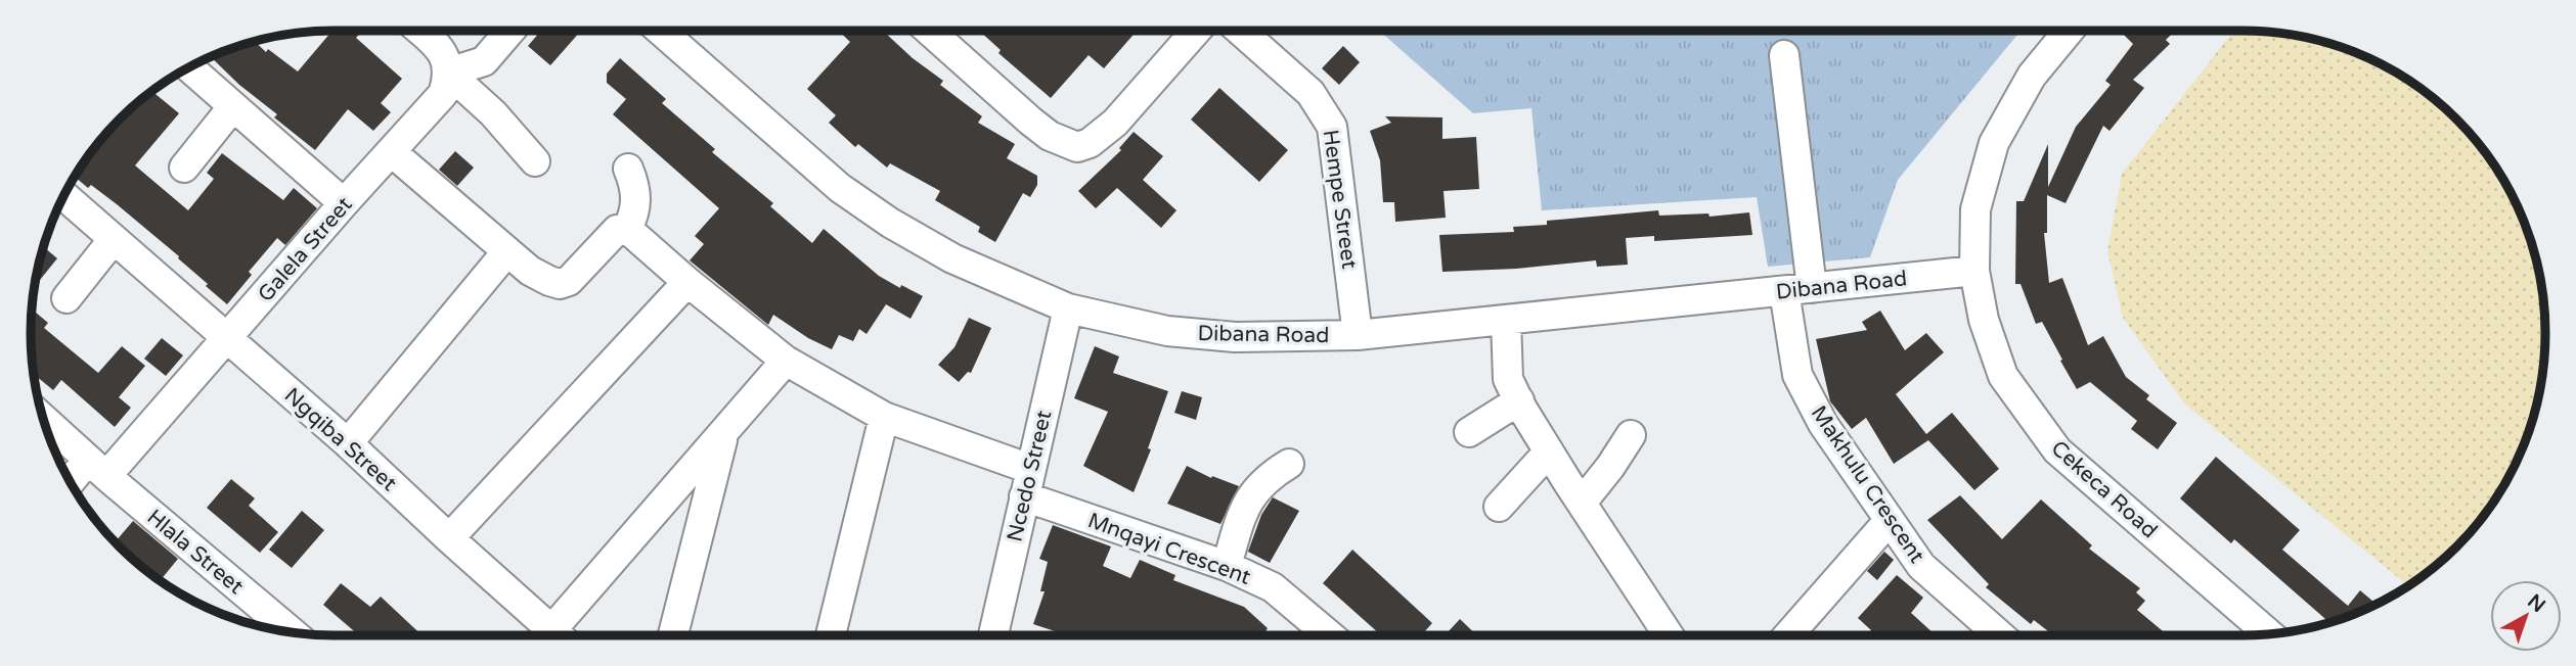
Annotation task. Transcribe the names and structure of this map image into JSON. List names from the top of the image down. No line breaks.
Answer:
{"streets":{"street":["Hempe Street","Galela Street","Dibana Road","Ngqiba Street","Ncedo Street","Makhulu Crescent","Cekeca Road","Mnqayi Crescent","Hlala Street"]},"crossings":[["Hempe Street","Dibana Road"],["Galela Street","Ngqiba Street"],["Galela Street","Hlala Street"],["Dibana Road","Ncedo Street"],["Dibana Road","Makhulu Crescent"],["Dibana Road","Cekeca Road"],["Ncedo Street","Mnqayi Crescent"]],"north":"top right"}
